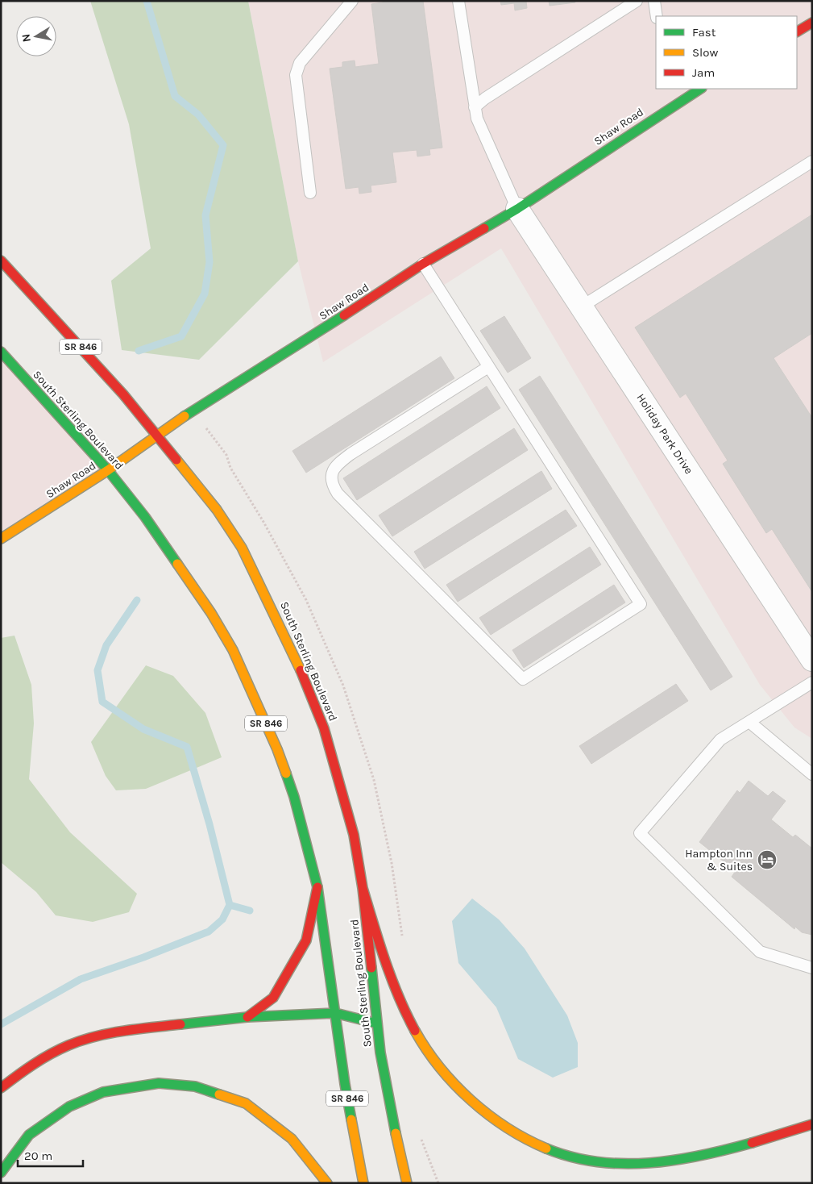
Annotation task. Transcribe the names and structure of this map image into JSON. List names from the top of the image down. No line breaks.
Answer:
{"streets":{"main road":["Shaw Road","SR 846","South Sterling Boulevard"],"street":["Holiday Park Drive"]},"crossings":[["Shaw Road","South Sterling Boulevard"],["Shaw Road","Holiday Park Drive"]],"places":{"hotel":["Hampton Inn & Suites"]},"legend":["Fast","Slow","Jam"],"scale_bar":"20 m","north":"left"}
